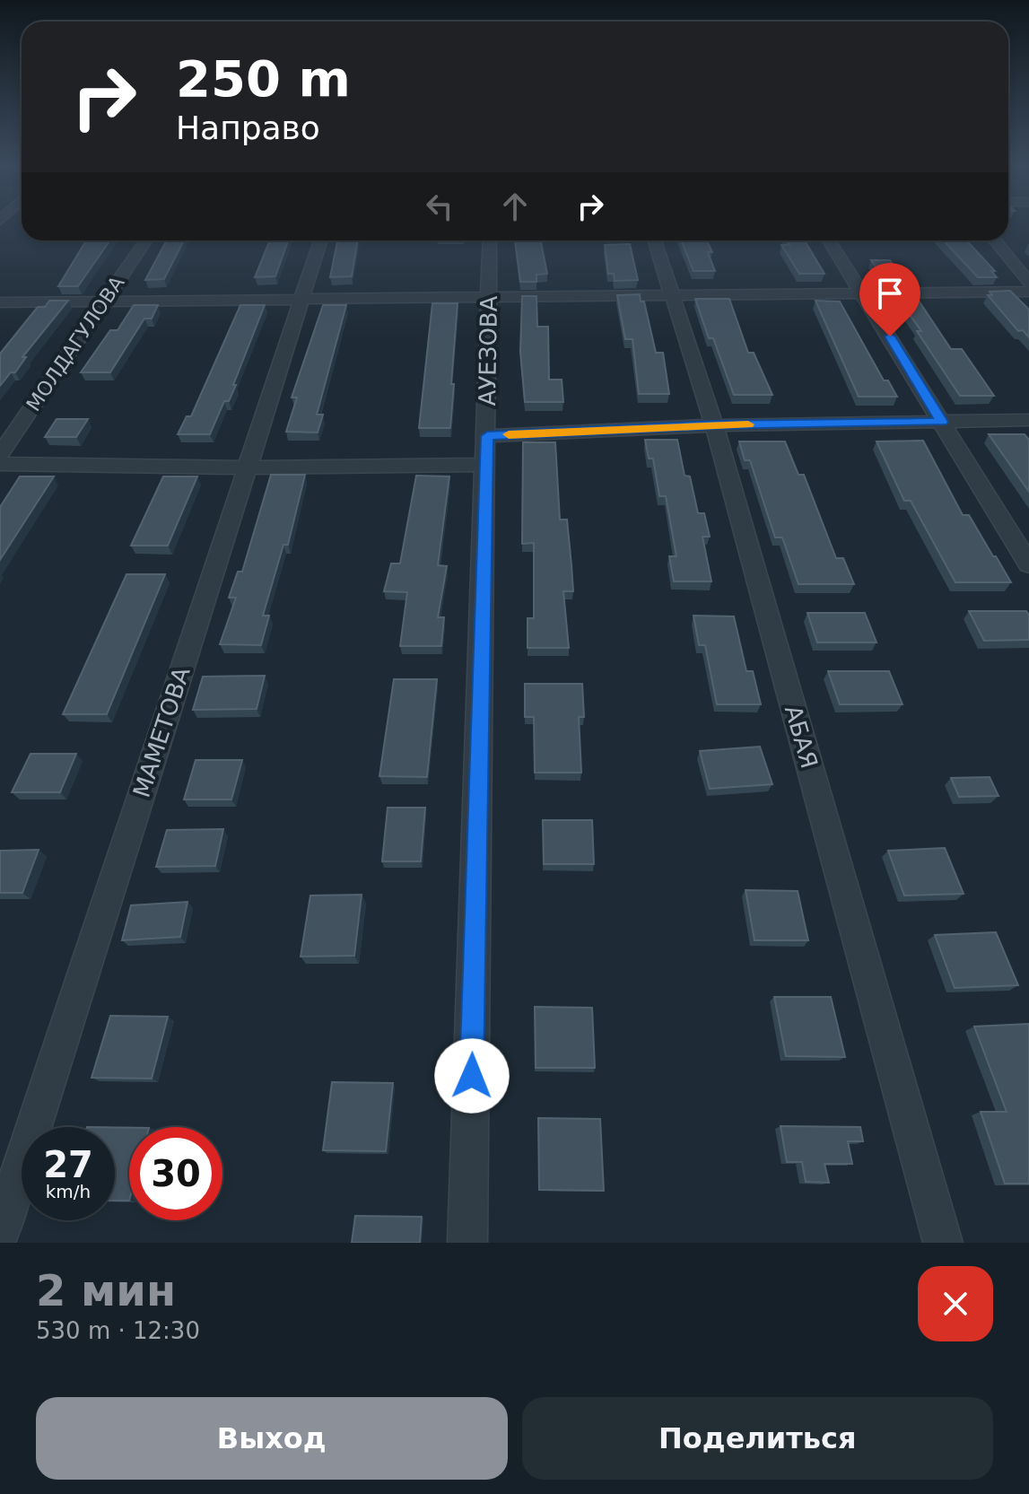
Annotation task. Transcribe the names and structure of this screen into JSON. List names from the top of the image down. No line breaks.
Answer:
{"streets":{"street":["МОЛДАГУЛОВА","АУЕЗОВА","МАМЕТОВА","АБАЯ"]},"page":{"turn":["250 m","Направо"],"speed":"27 km/h","limit":"30","heading":["2 мин","530 m · 12:30"],"buttons":["Выход","Поделиться"]}}
